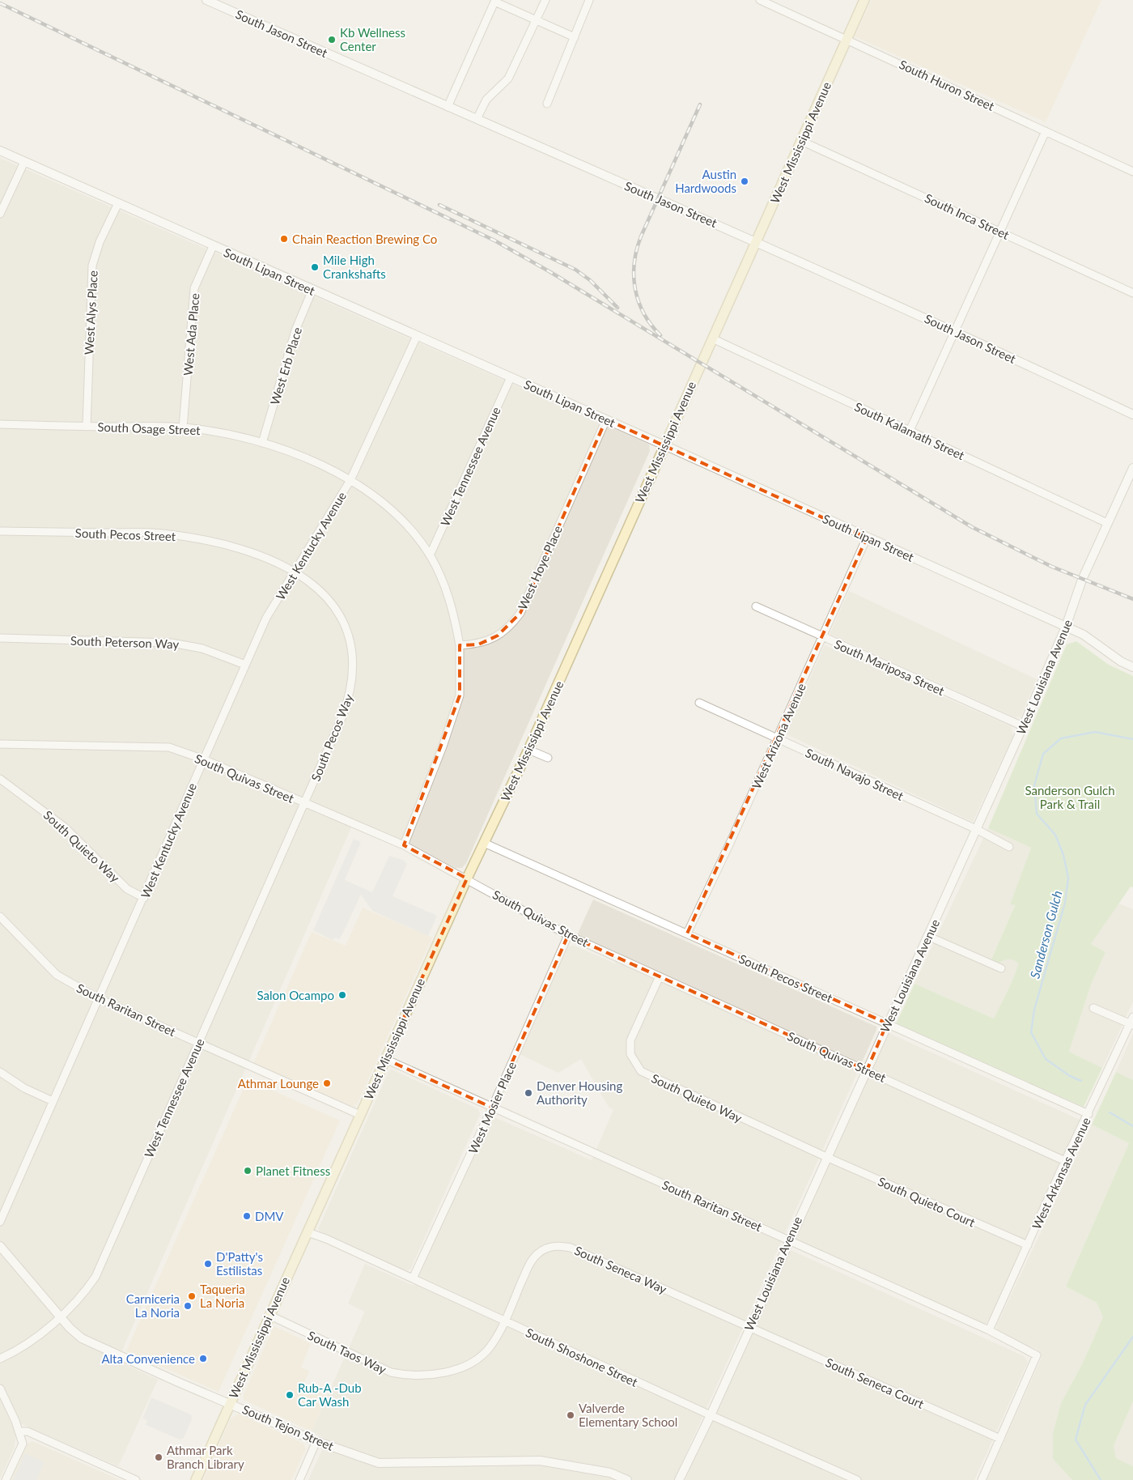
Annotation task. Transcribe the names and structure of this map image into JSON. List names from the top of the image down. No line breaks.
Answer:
{"streets":{"main road":["West Mississippi Avenue"],"street":["South Jason Street","South Huron Street","South Inca Street","South Lipan Street","West Alys Place","West Ada Place","West Erb Place","South Osage Street","South Kalamath Street","West Tennessee Avenue","South Pecos Street","West Kentucky Avenue","West Hoye Place","South Peterson Way","South Mariposa Street","West Louisiana Avenue","West Arizona Avenue","South Pecos Way","South Navajo Street","South Quivas Street","South Quieto Way","South Raritan Street","West Mosier Place","West Arkansas Avenue","South Quieto Court","South Seneca Way","South Taos Way","South Shoshone Street","South Seneca Court","South Tejon Street"]},"crossings":[["South Jason Street","West Mississippi Avenue"],["South Huron Street","West Mississippi Avenue"],["West Mississippi Avenue","South Inca Street"],["West Mississippi Avenue","South Lipan Street"],["West Mississippi Avenue","South Kalamath Street"],["West Mississippi Avenue","South Pecos Street"],["West Mississippi Avenue","South Quivas Street"],["West Mississippi Avenue","South Raritan Street"],["West Mississippi Avenue","South Taos Way"],["West Mississippi Avenue","South Shoshone Street"],["West Mississippi Avenue","South Tejon Street"],["South Lipan Street","West Alys Place"],["South Lipan Street","West Ada Place"],["South Lipan Street","West Erb Place"],["South Lipan Street","West Tennessee Avenue"],["South Lipan Street","West Kentucky Avenue"],["South Lipan Street","West Hoye Place"],["South Lipan Street","West Louisiana Avenue"],["South Lipan Street","West Arizona Avenue"],["West Alys Place","South Osage Street"],["West Ada Place","South Osage Street"],["West Erb Place","South Osage Street"],["South Osage Street","West Tennessee Avenue"],["South Osage Street","West Kentucky Avenue"],["South Osage Street","West Hoye Place"],["South Kalamath Street","West Louisiana Avenue"],["West Tennessee Avenue","South Pecos Way"],["West Tennessee Avenue","South Quivas Street"],["West Tennessee Avenue","South Raritan Street"],["West Tennessee Avenue","South Tejon Street"],["South Pecos Street","West Kentucky Avenue"],["South Pecos Street","West Louisiana Avenue"],["South Pecos Street","West Arizona Avenue"],["South Pecos Street","South Pecos Way"],["South Pecos Street","West Arkansas Avenue"],["West Kentucky Avenue","South Peterson Way"],["West Kentucky Avenue","South Quivas Street"],["West Kentucky Avenue","South Quieto Way"],["West Kentucky Avenue","South Raritan Street"],["South Mariposa Street","West Louisiana Avenue"],["South Mariposa Street","West Arizona Avenue"],["West Louisiana Avenue","South Navajo Street"],["West Louisiana Avenue","South Quivas Street"],["West Louisiana Avenue","South Quieto Way"],["West Louisiana Avenue","South Raritan Street"],["West Louisiana Avenue","South Quieto Court"],["West Louisiana Avenue","South Seneca Way"],["West Louisiana Avenue","South Shoshone Street"],["West Louisiana Avenue","South Seneca Court"],["West Arizona Avenue","South Navajo Street"],["South Pecos Way","South Quivas Street"],["South Quivas Street","South Quieto Way"],["South Quivas Street","West Mosier Place"],["South Quivas Street","West Arkansas Avenue"],["South Quieto Way","South Quieto Court"],["South Raritan Street","West Mosier Place"],["South Raritan Street","West Arkansas Avenue"],["South Raritan Street","South Seneca Court"],["West Mosier Place","South Shoshone Street"],["West Arkansas Avenue","South Quieto Court"],["South Seneca Way","South Taos Way"],["South Seneca Way","South Shoshone Street"],["South Seneca Way","South Seneca Court"],["South Taos Way","South Shoshone Street"]],"water":["Sanderson Gulch"],"parks":["Sanderson Gulch Park & Trail"],"places":["Kb Wellness Center","Austin Hardwoods","Chain Reaction Brewing Co","Mile High Crankshafts","Salon Ocampo","Athmar Lounge","Denver Housing Authority","Planet Fitness","DMV","D'Patty's Estilistas","Taqueria La Noria","Carniceria La Noria","Alta Convenience","Rub-A -Dub Car Wash","Valverde Elementary School","Athmar Park Branch Library"]}
